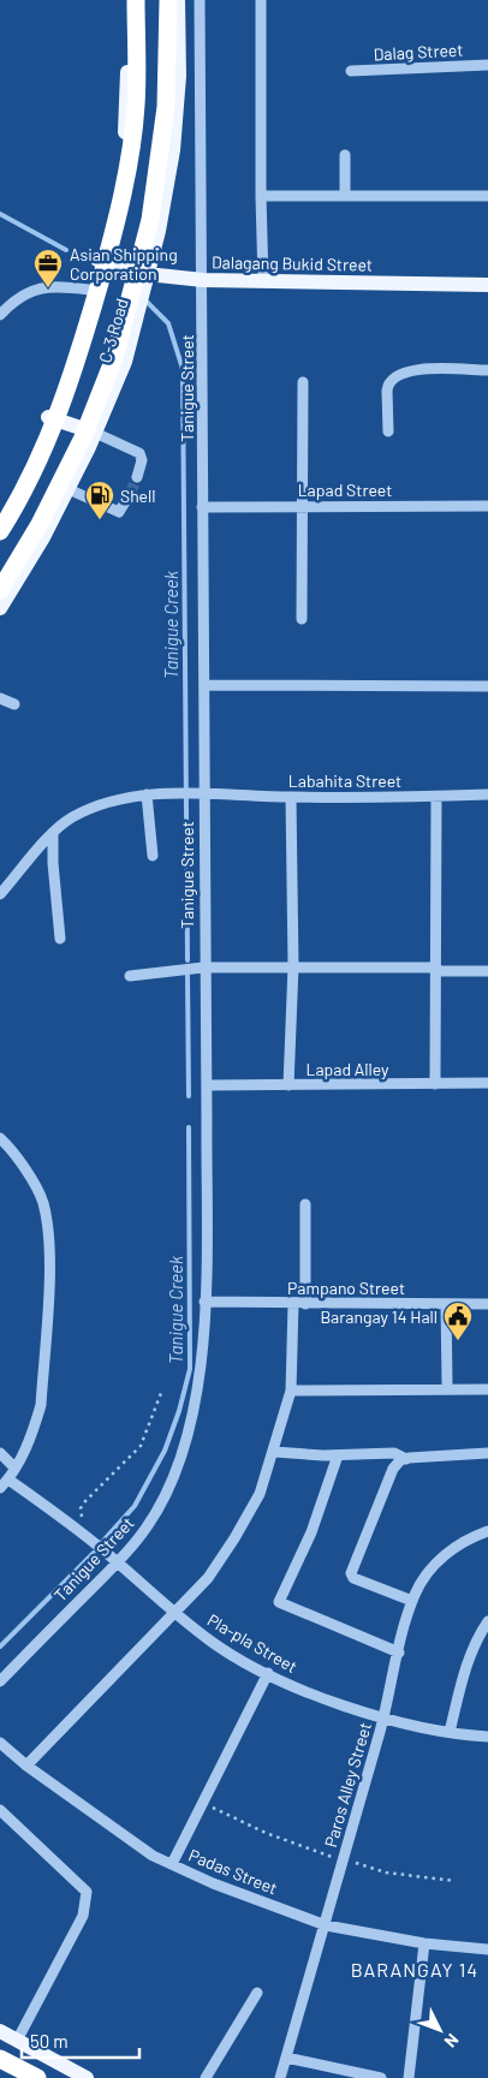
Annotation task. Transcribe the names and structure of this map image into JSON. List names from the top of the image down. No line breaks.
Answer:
{"streets":{"main road":["Dalagang Bukid Street","C-3 Road"],"street":["Dalag Street","Tanigue Street","Lapad Street","Labahita Street","Lapad Alley","Pampano Street","Pla-pla Street","Paros Alley Street","Padas Street"]},"crossings":[["Dalagang Bukid Street","C-3 Road"],["Dalagang Bukid Street","Tanigue Street"],["Tanigue Street","Lapad Street"],["Tanigue Street","Labahita Street"],["Tanigue Street","Lapad Alley"],["Tanigue Street","Pampano Street"],["Tanigue Street","Pla-pla Street"],["Pla-pla Street","Paros Alley Street"],["Paros Alley Street","Padas Street"]],"districts":["BARANGAY 14"],"water":["Tanigue Creek"],"places":{"office":["Asian Shipping Corporation"],"fuel station":["Shell"],"public building":["Barangay 14 Hall"]},"scale_bar":"50 m","north":"bottom right"}
